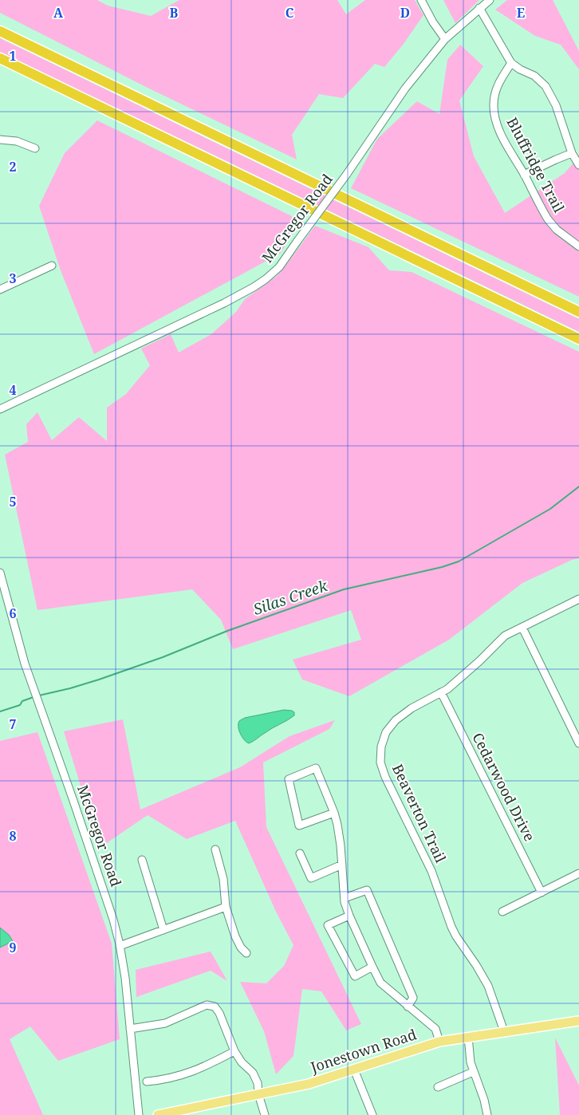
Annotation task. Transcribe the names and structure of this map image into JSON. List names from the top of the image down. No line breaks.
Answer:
{"streets":{"main road":["Jonestown Road"],"street":["Bluffridge Trail","McGregor Road","Cedarwood Drive","Beaverton Trail"]},"crossings":[["Cedarwood Drive","Beaverton Trail"],["Beaverton Trail","Jonestown Road"]],"water":["Silas Creek"],"grid":{"columns":["A","B","C","D","E"],"rows":["1","2","3","4","5","6","7","8","9"]}}
